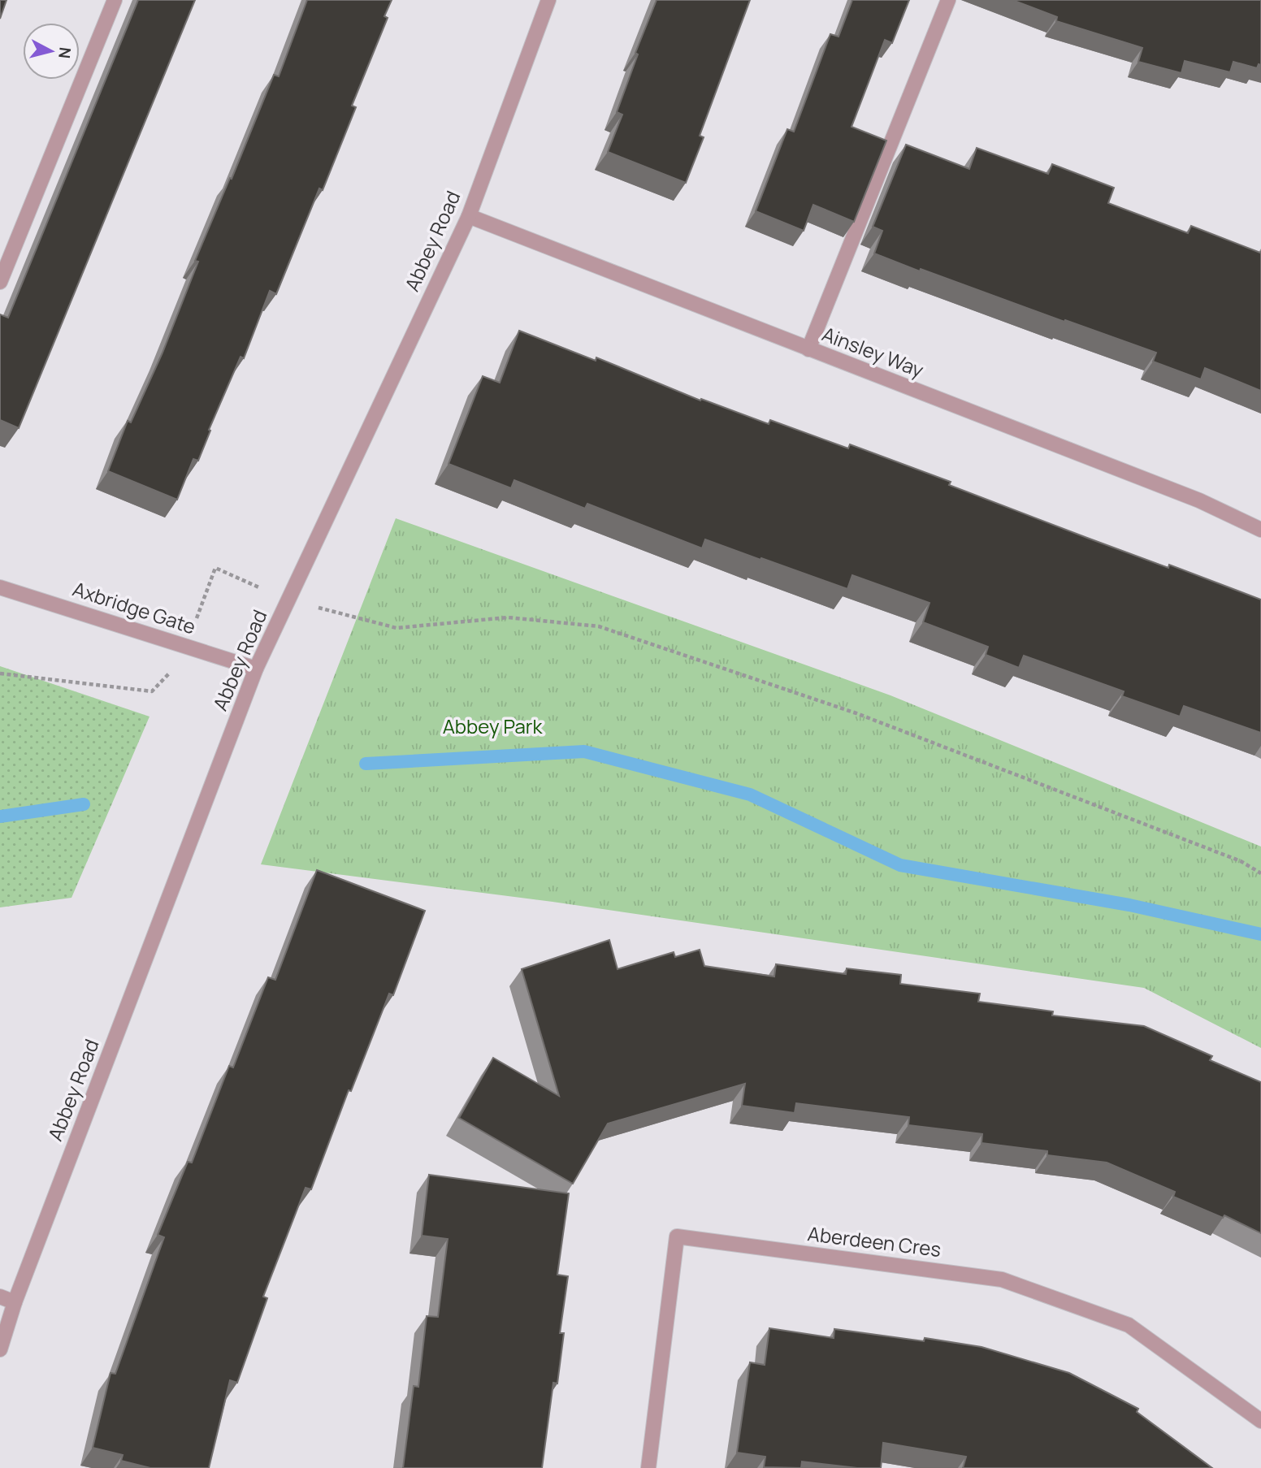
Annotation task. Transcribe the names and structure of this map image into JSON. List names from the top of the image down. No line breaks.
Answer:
{"streets":{"street":["Abbey Road","Ainsley Way","Axbridge Gate","Aberdeen Cres"]},"crossings":[["Abbey Road","Ainsley Way"],["Abbey Road","Axbridge Gate"]],"parks":["Abbey Park"],"north":"right"}
